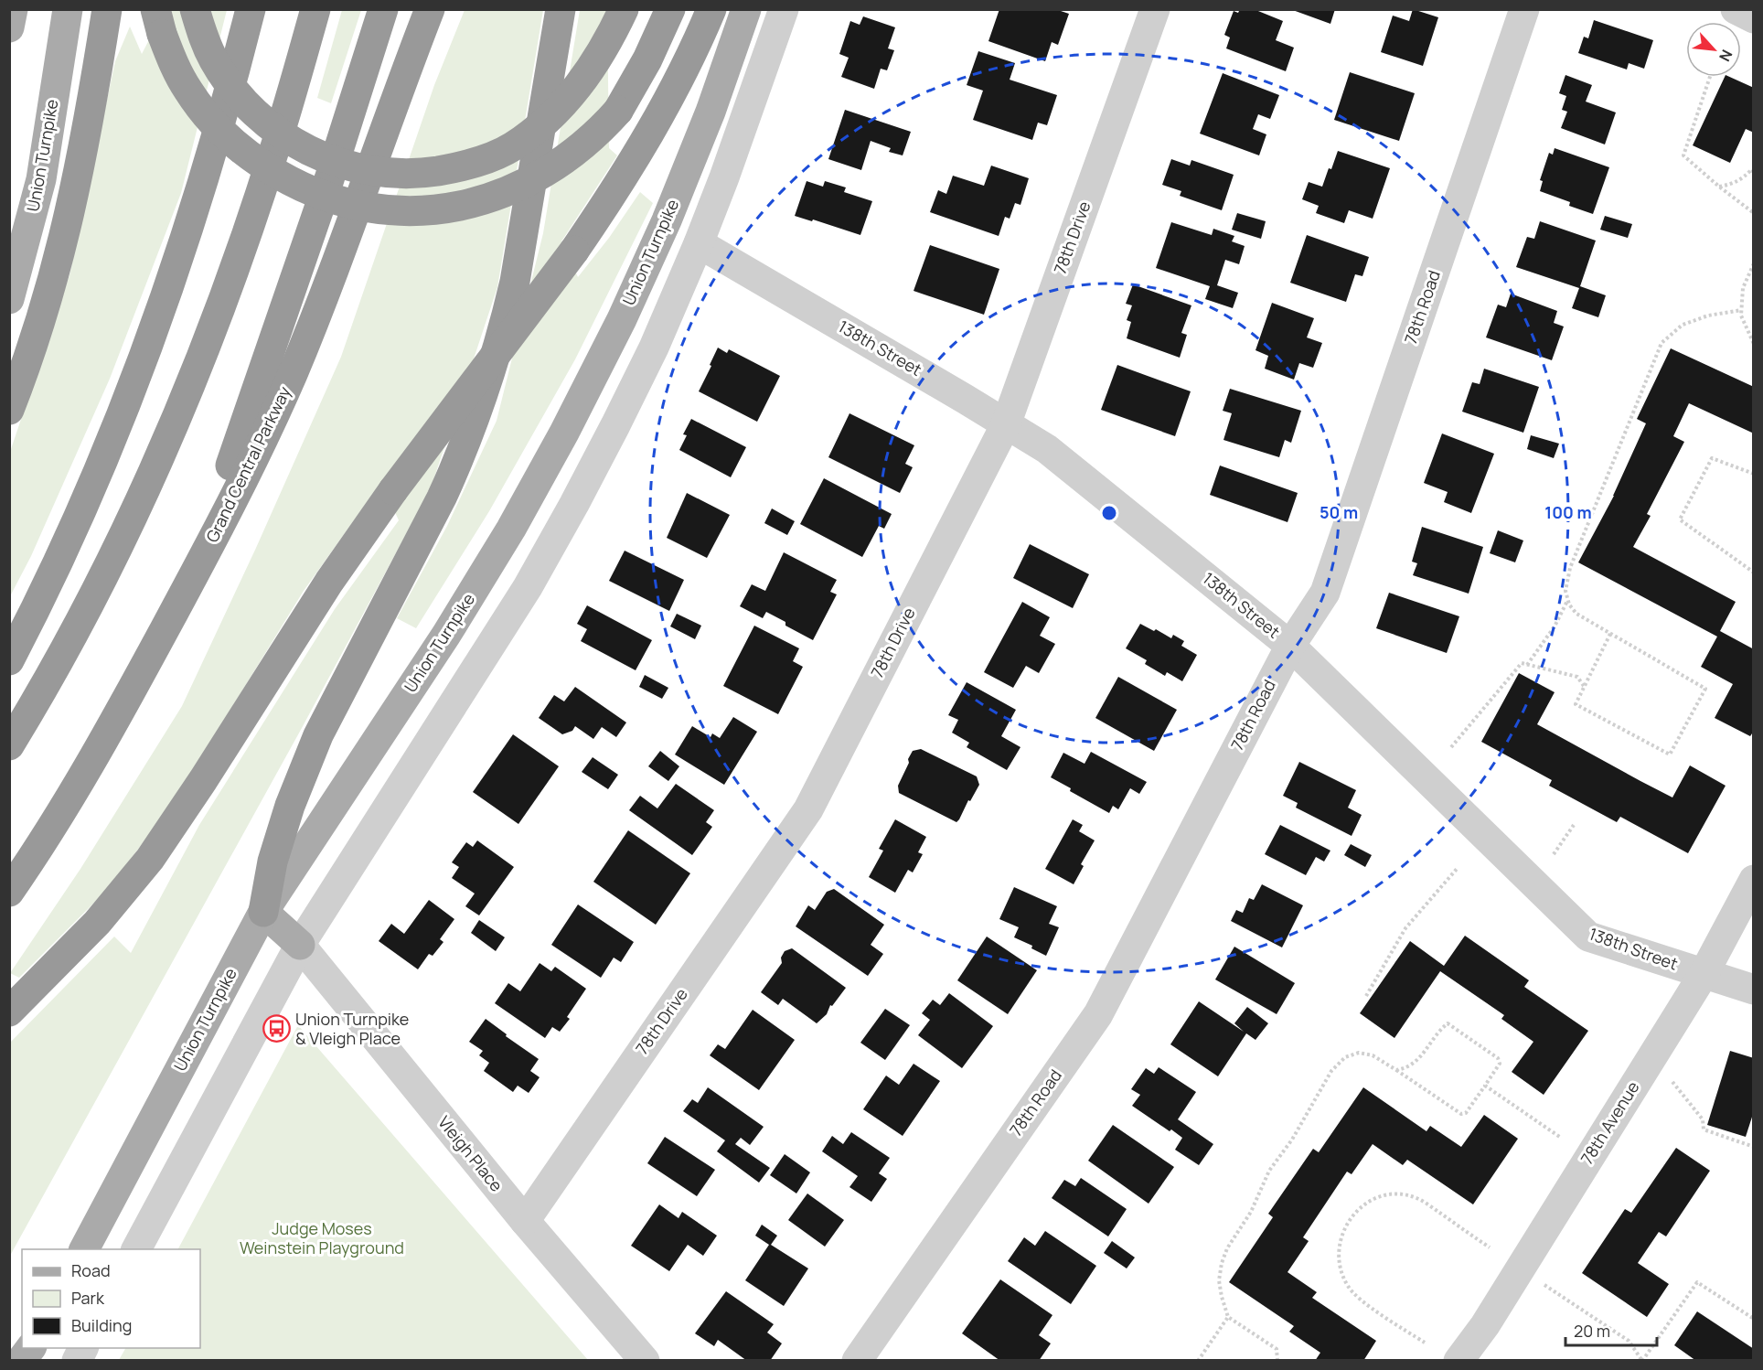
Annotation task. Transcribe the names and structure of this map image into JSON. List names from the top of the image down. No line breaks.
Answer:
{"streets":{"highway":["Grand Central Parkway"],"main road":["Union Turnpike"],"street":["78th Drive","78th Road","138th Street","78th Avenue","Vleigh Place"]},"crossings":[["78th Drive","138th Street"],["78th Drive","Vleigh Place"],["78th Road","138th Street"],["138th Street","78th Avenue"]],"parks":["Judge Moses Weinstein Playground"],"places":{"bus stop":["Union Turnpike & Vleigh Place"]},"legend":["Road","Park","Building"],"scale_bar":"20 m","north":"bottom right","rings":["50 m","100 m"]}
